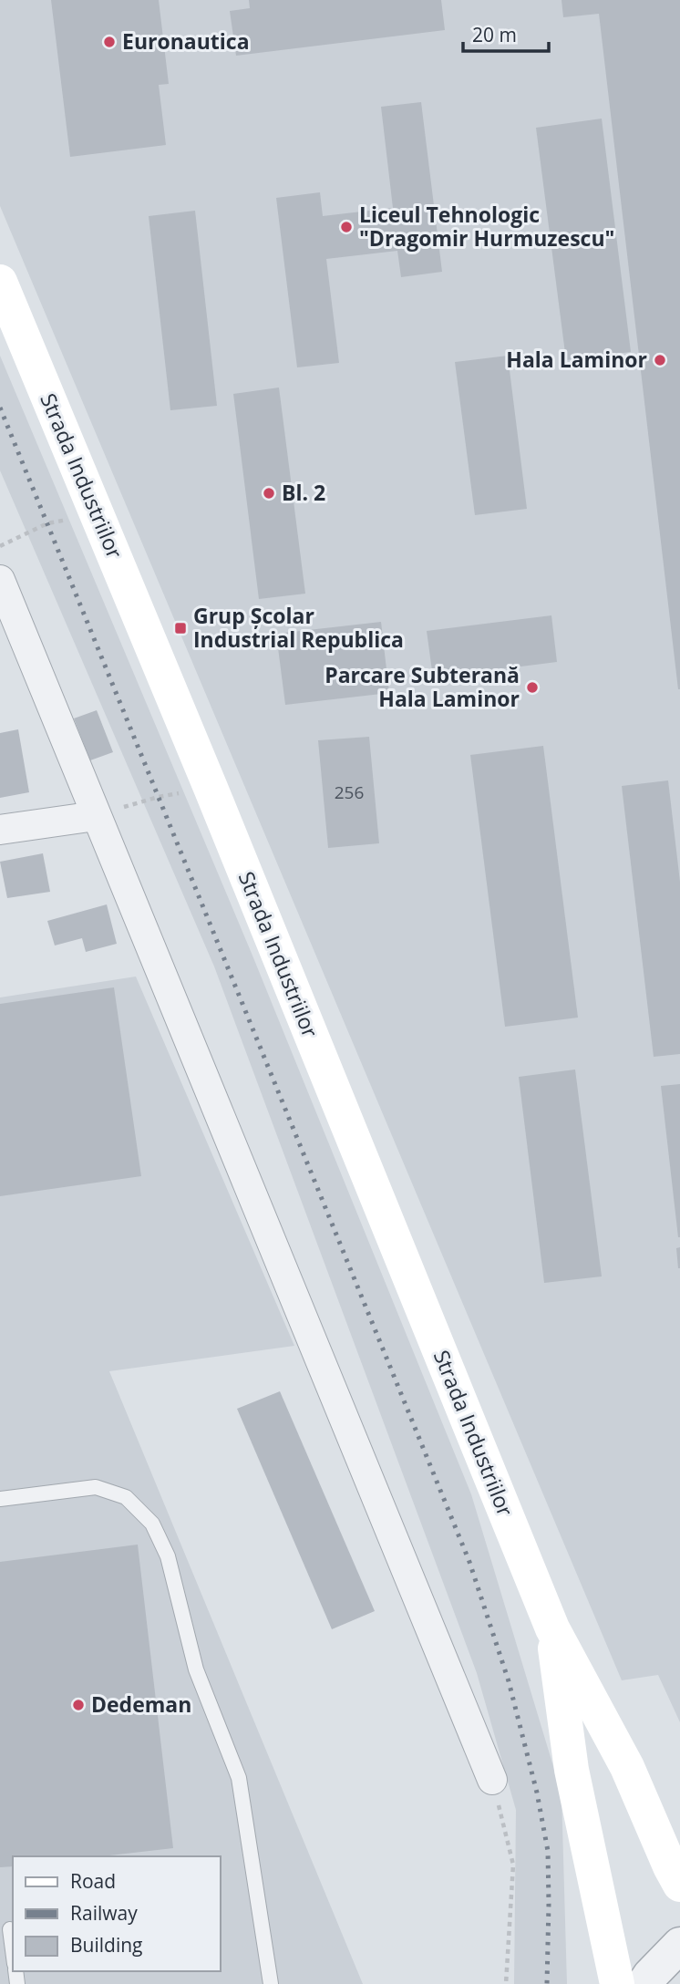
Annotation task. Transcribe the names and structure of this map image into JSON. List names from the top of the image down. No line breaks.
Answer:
{"streets":{"main road":["Strada Industriilor"]},"places":{"other":["Euronautica","Liceul Tehnologic \"Dragomir Hurmuzescu\"","Hala Laminor","Bl. 2","Parcare Subterană Hala Laminor","Dedeman"],"transit":["Grup Școlar Industrial Republica"]},"house_numbers":["256"],"legend":["Road","Railway","Building"],"scale_bar":"20 m"}
